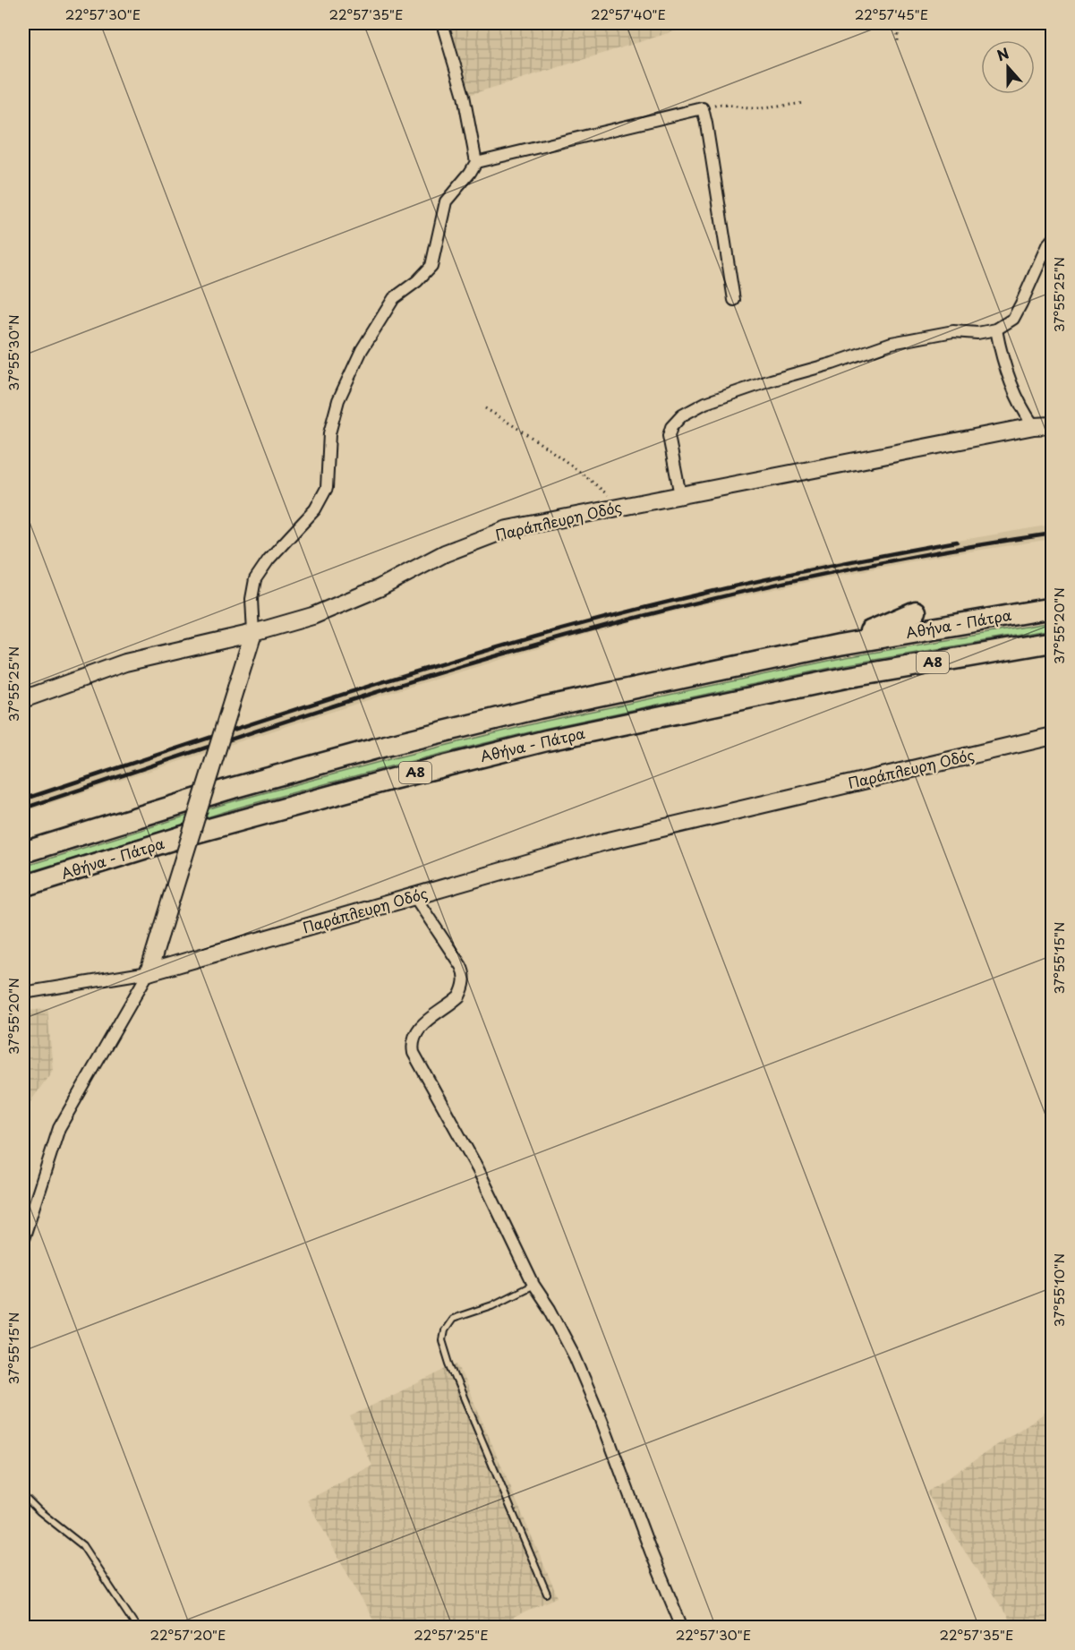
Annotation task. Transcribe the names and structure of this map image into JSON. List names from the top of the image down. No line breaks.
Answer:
{"streets":{"highway":["Αθήνα - Πάτρα","Α8"],"street":["Παράπλευρη Οδός"]},"north":"top","coordinates":["22°57'30\"E","22°57'35\"E","22°57'40\"E","22°57'45\"E","37°55'25\"N","37°55'30\"N","37°55'20\"N","37°55'15\"N","37°55'10\"N","22°57'20\"E","22°57'25\"E"]}
